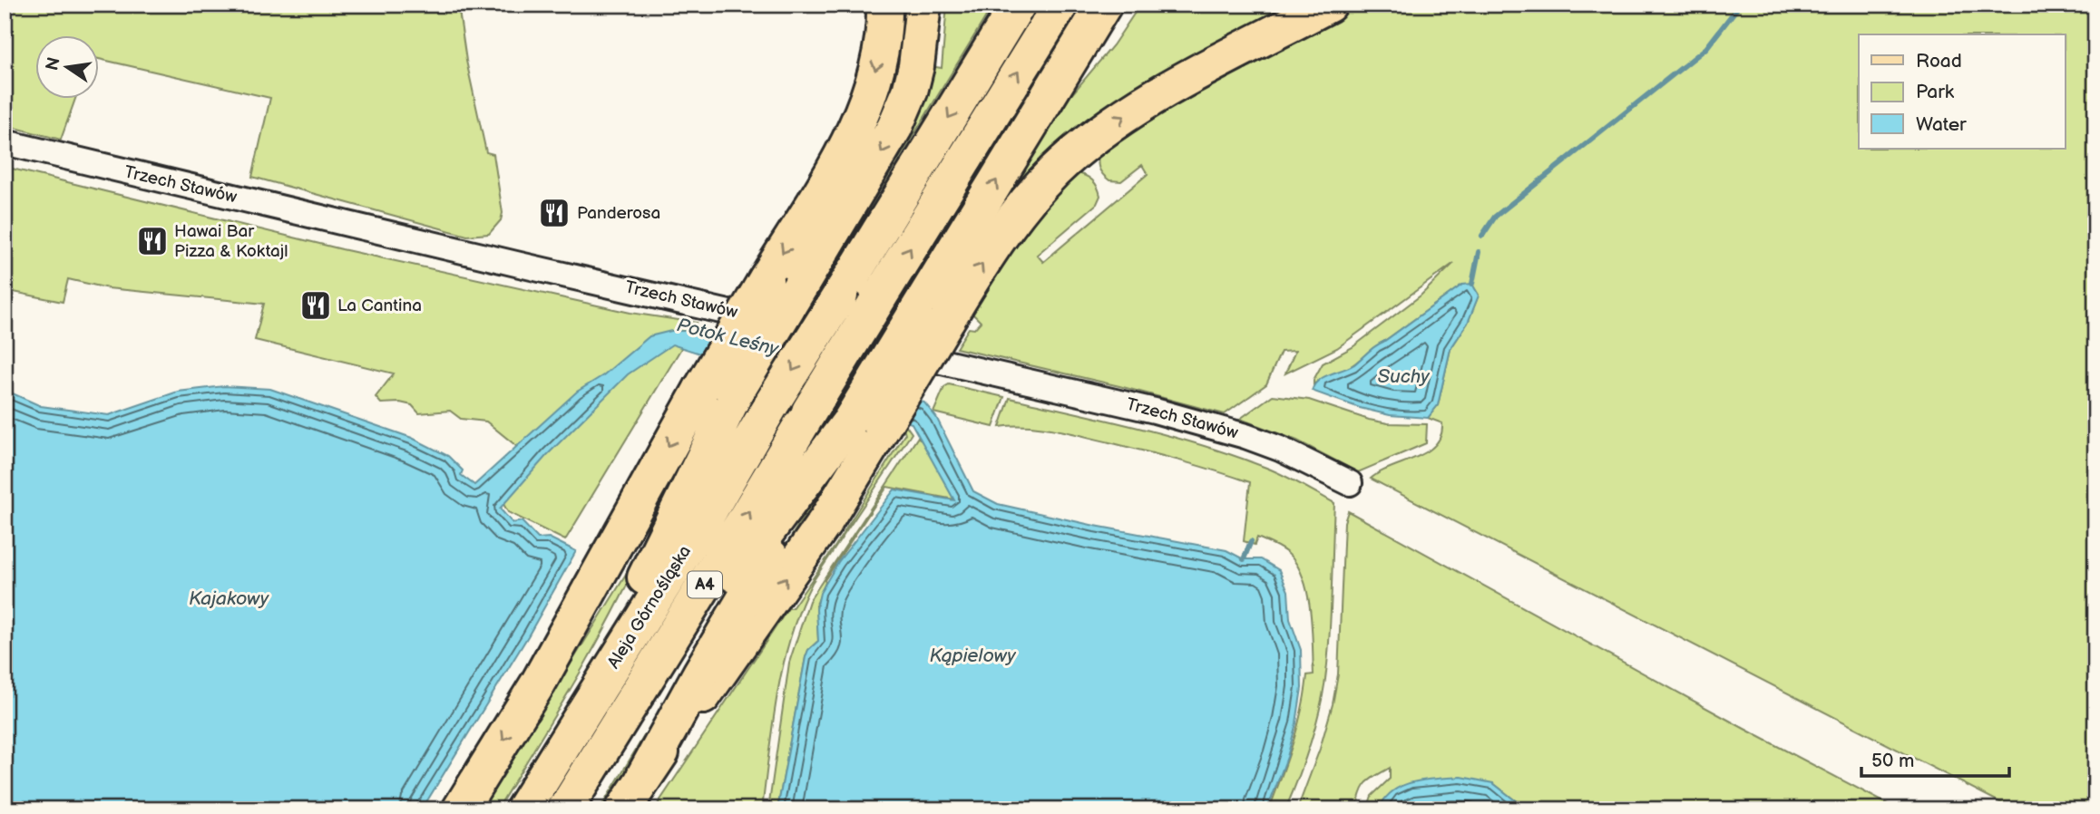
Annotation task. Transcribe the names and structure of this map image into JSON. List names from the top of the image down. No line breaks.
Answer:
{"streets":{"main road":["A4","Aleja Górnośląska"],"street":["Trzech Stawów"]},"water":["Potok Leśny","Suchy","Kajakowy","Kąpielowy"],"places":{"restaurant":["Panderosa","Hawai Bar Pizza & Koktajl","La Cantina"]},"legend":["Road","Park","Water"],"scale_bar":"50 m","north":"left"}
